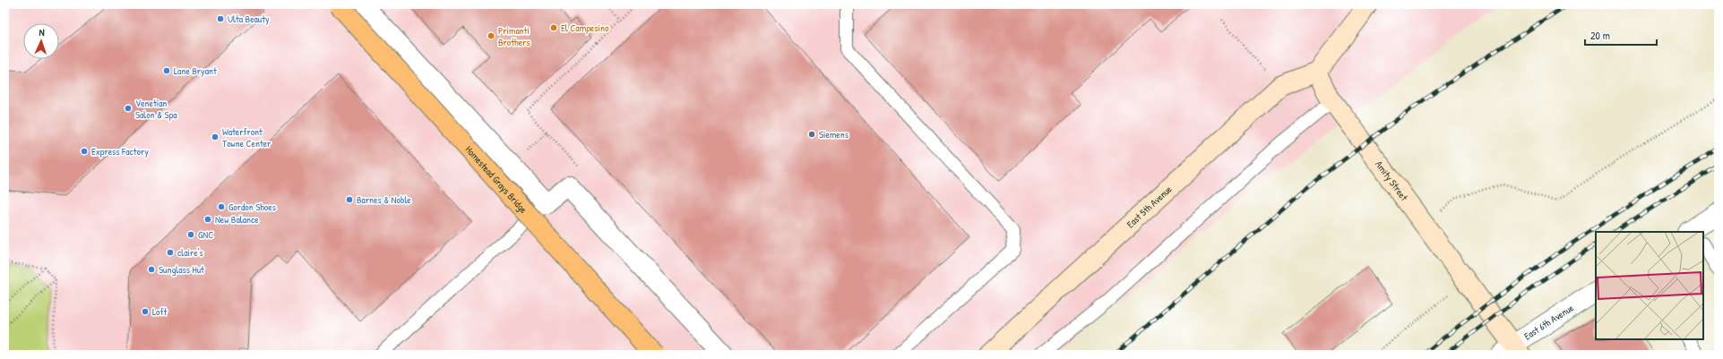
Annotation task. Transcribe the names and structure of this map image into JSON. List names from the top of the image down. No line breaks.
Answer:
{"streets":{"main road":["Homestead Grays Bridge"],"street":["Amity Street","East 5th Avenue","East 6th Avenue"]},"crossings":[["Amity Street","East 5th Avenue"],["Amity Street","East 6th Avenue"]],"places":["Ulta Beauty","El Campesino","Primanti Brothers","Lane Bryant","Venetian Salon & Spa","Siemens","Waterfront Towne Center","Express Factory","Barnes & Noble","Gordon Shoes","New Balance","GNC","claire's","Sunglass Hut","Loft"],"scale_bar":"20 m","north":"top"}
